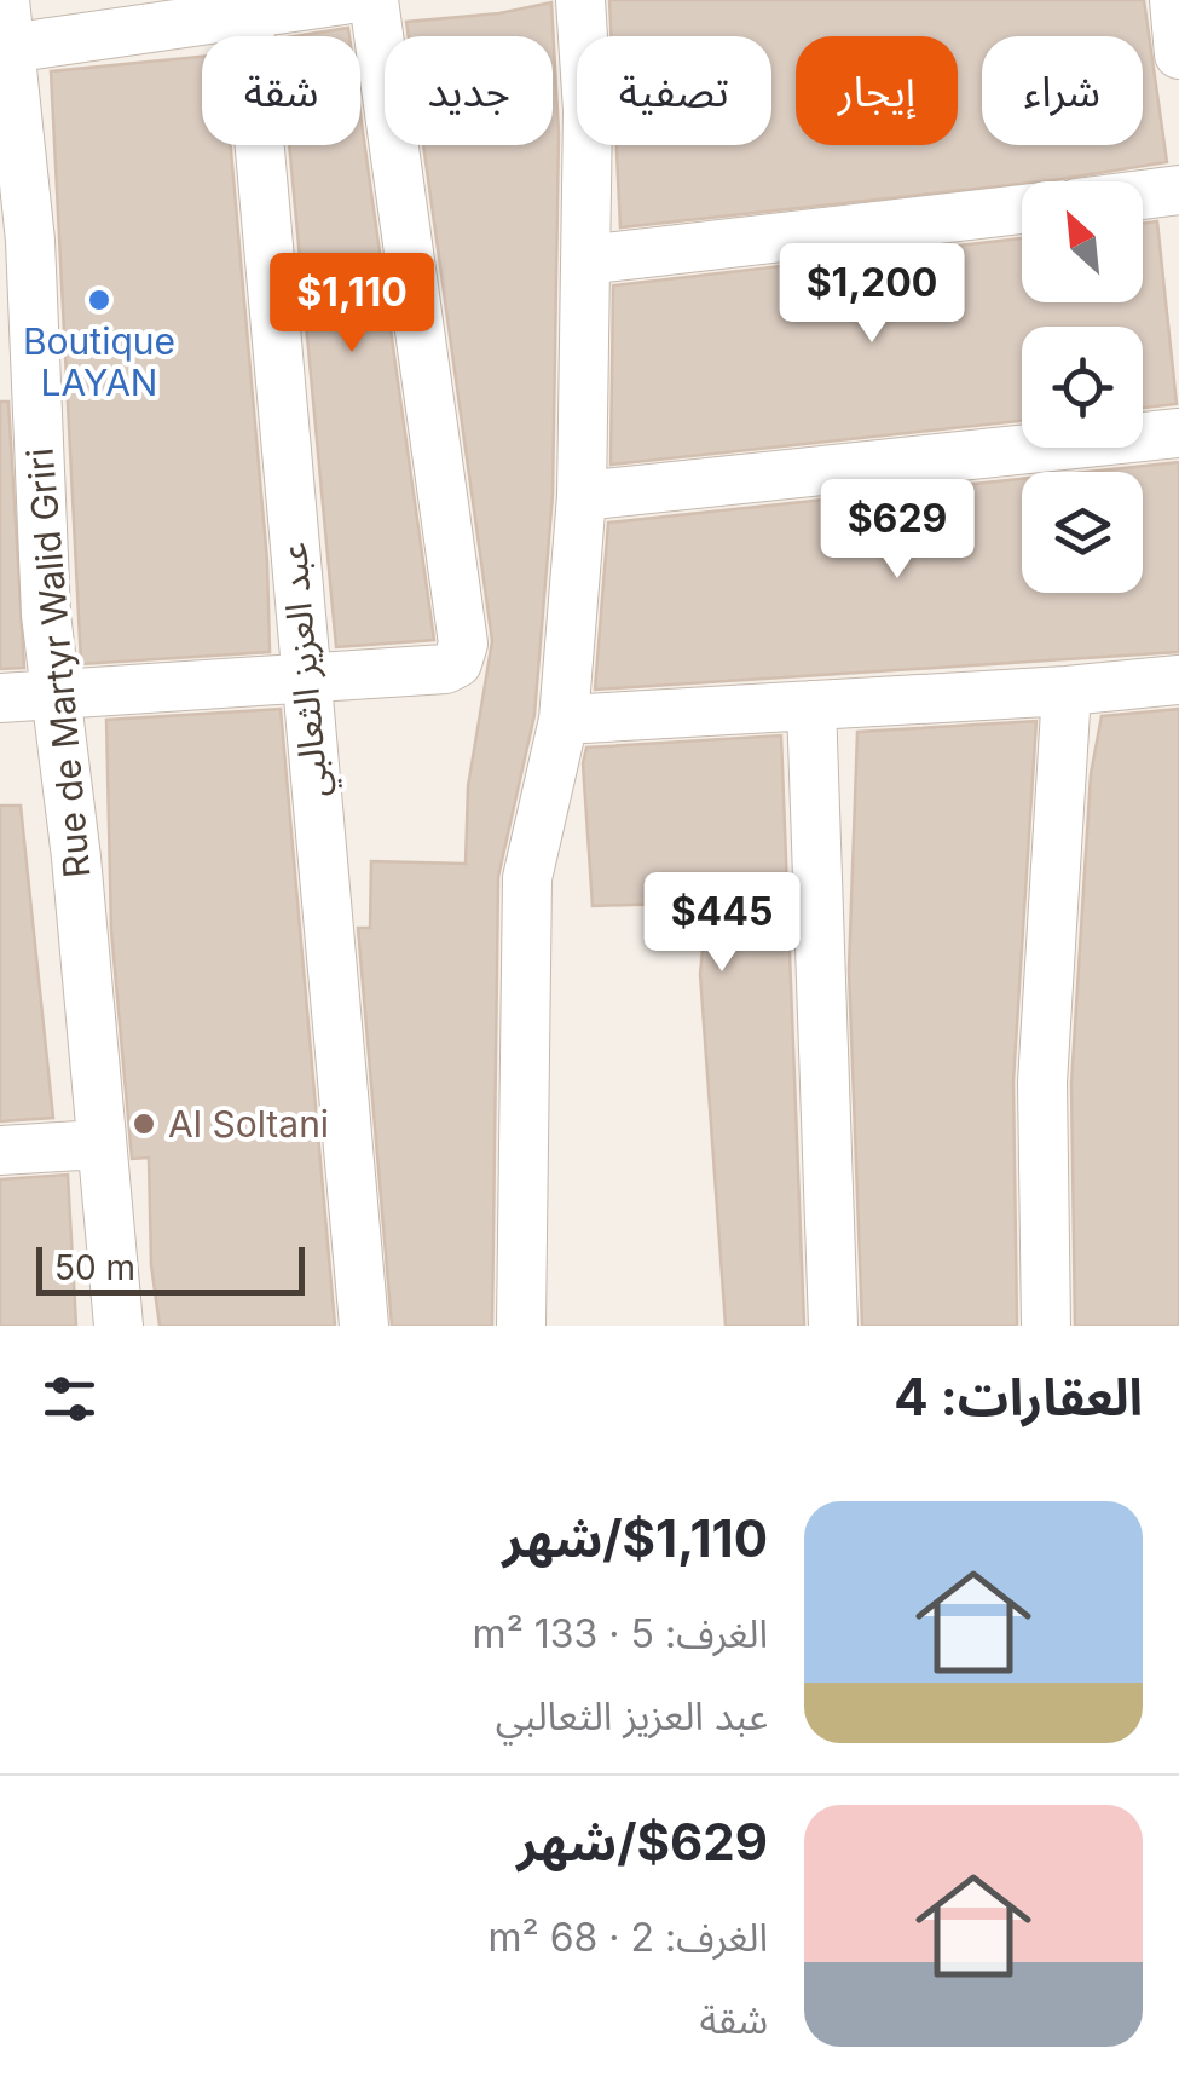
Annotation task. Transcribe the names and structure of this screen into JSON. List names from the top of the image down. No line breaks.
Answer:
{"streets":{"street":["Rue de Martyr Walid Griri","عبد العزيز الثعالبي"]},"places":["Boutique LAYAN","Al Soltani"],"scale_bar":"50 m","north":"top left","page":{"chip":["شراء","إيجار","تصفية","جديد","شقة"],"price":["$1,200","$1,110","$629","$445"],"scale":"50 m","heading":"العقارات: 4","list":[{"name":"$1,110/شهر","note":"الغرف: 5 · 133 m² · عبد العزيز الثعالبي"},{"name":"$629/شهر","note":"الغرف: 2 · 68 m² · شقة"}]}}
